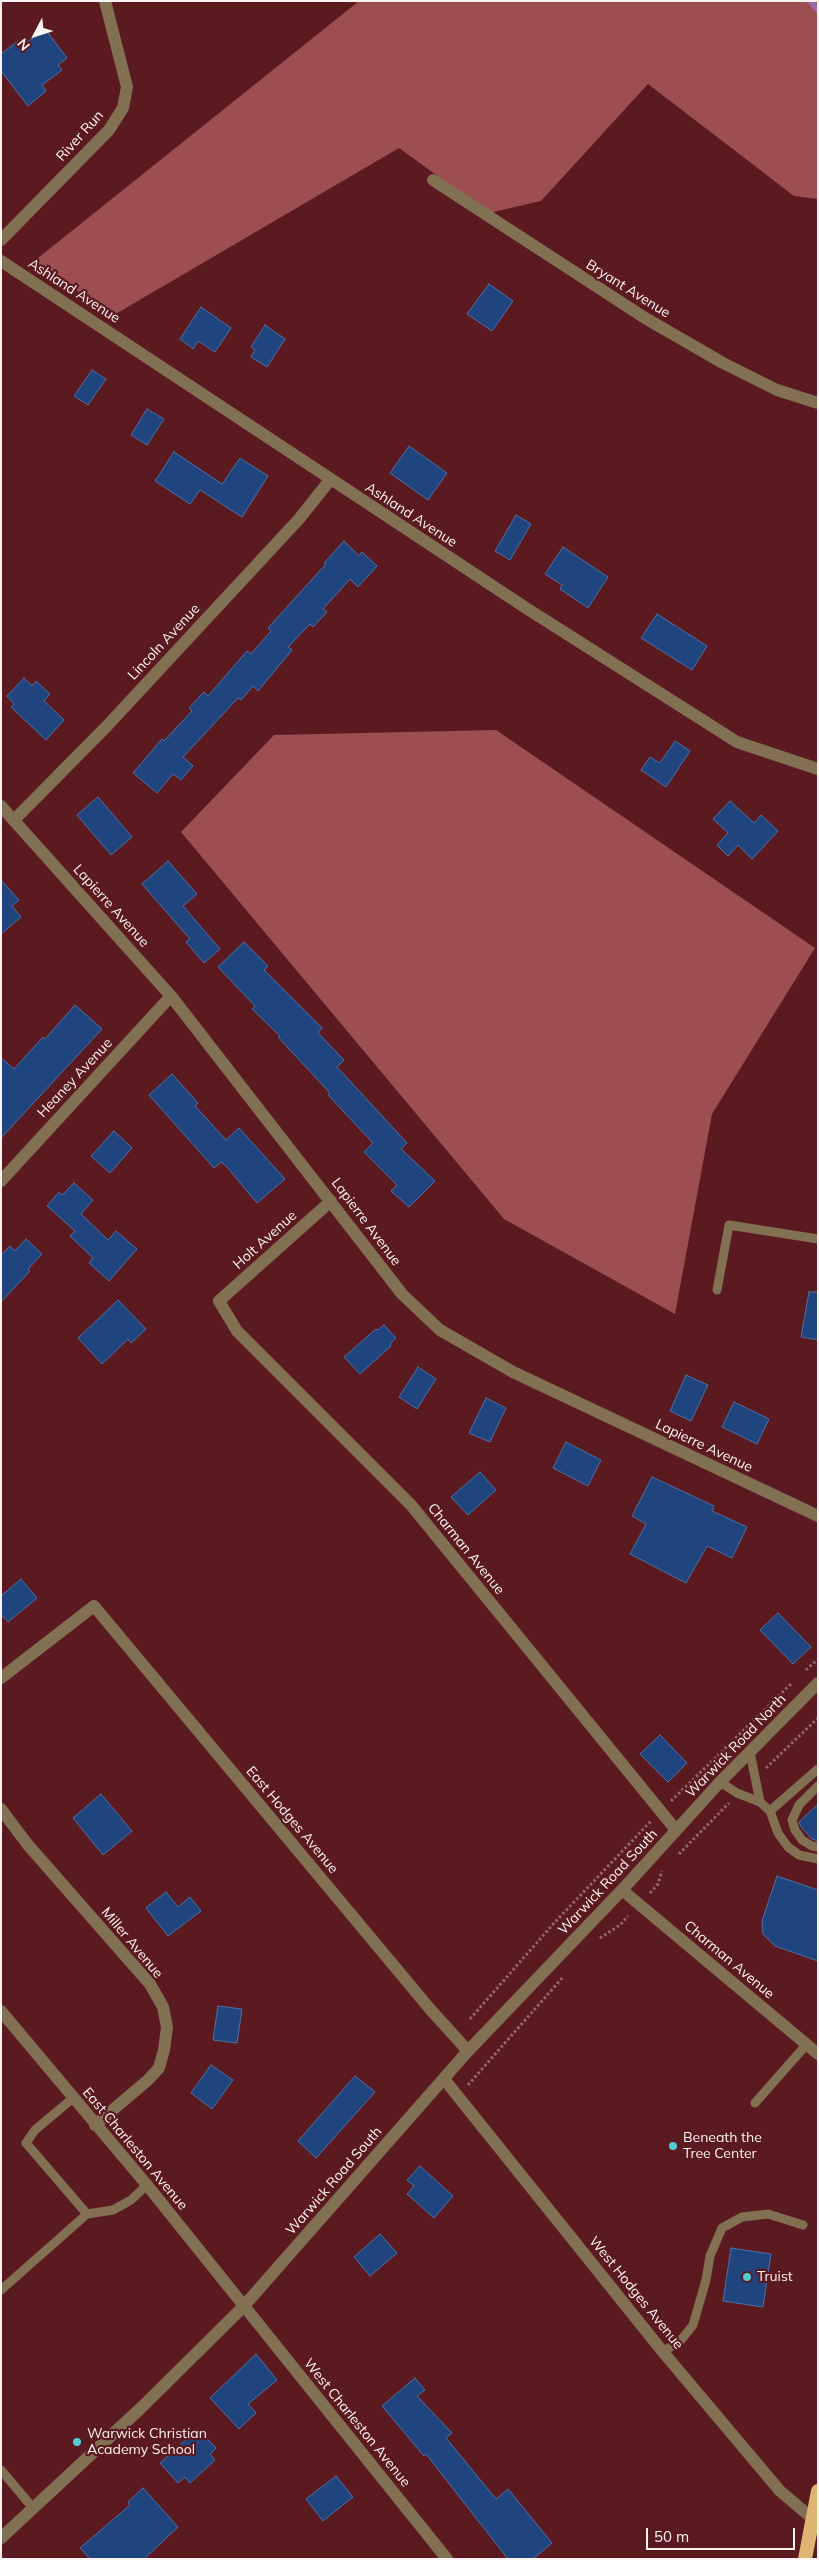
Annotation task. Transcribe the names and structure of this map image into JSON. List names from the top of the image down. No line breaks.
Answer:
{"streets":{"street":["River Run","Bryant Avenue","Ashland Avenue","Lincoln Avenue","Lapierre Avenue","Heaney Avenue","Holt Avenue","Charman Avenue","Warwick Road North","East Hodges Avenue","Warwick Road South","Miller Avenue","East Charleston Avenue","West Hodges Avenue","West Charleston Avenue"]},"crossings":[["Ashland Avenue","Lincoln Avenue"],["Lincoln Avenue","Lapierre Avenue"],["Lapierre Avenue","Heaney Avenue"],["Lapierre Avenue","Holt Avenue"],["Holt Avenue","Charman Avenue"],["Charman Avenue","Warwick Road North"],["Charman Avenue","Warwick Road South"],["Warwick Road North","Warwick Road South"],["East Hodges Avenue","Warwick Road South"],["Warwick Road South","East Charleston Avenue"],["Warwick Road South","West Hodges Avenue"],["Warwick Road South","West Charleston Avenue"],["Miller Avenue","East Charleston Avenue"],["East Charleston Avenue","West Charleston Avenue"]],"places":["Beneath the Tree Center","Truist","Warwick Christian Academy School"],"scale_bar":"50 m","north":"bottom left"}
